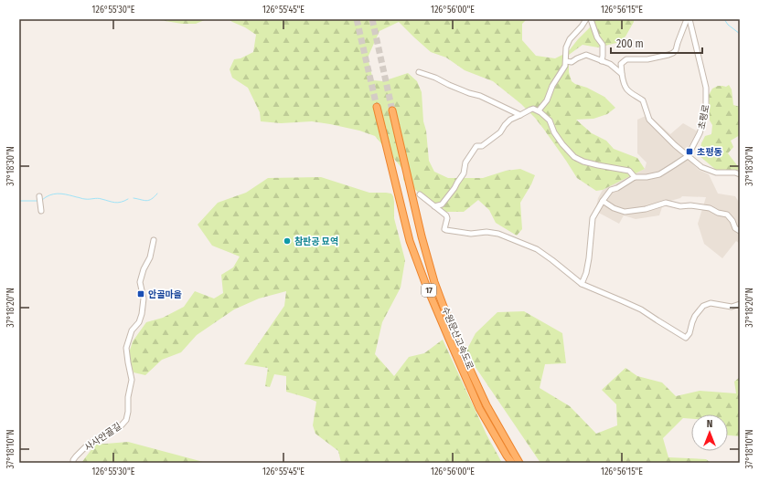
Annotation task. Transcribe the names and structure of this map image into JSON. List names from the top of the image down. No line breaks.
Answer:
{"streets":{"highway":["17","수원문산고속도로"],"street":["초평로","사사안골길"]},"places":{"transit":["초평동","안골마을"],"other":["참판공 묘역"]},"scale_bar":"200 m","north":"top","coordinates":["126°55'30\"E","126°55'45\"E","126°56'00\"E","126°56'15\"E","37°18'30\"N","37°18'20\"N","37°18'10\"N"]}
